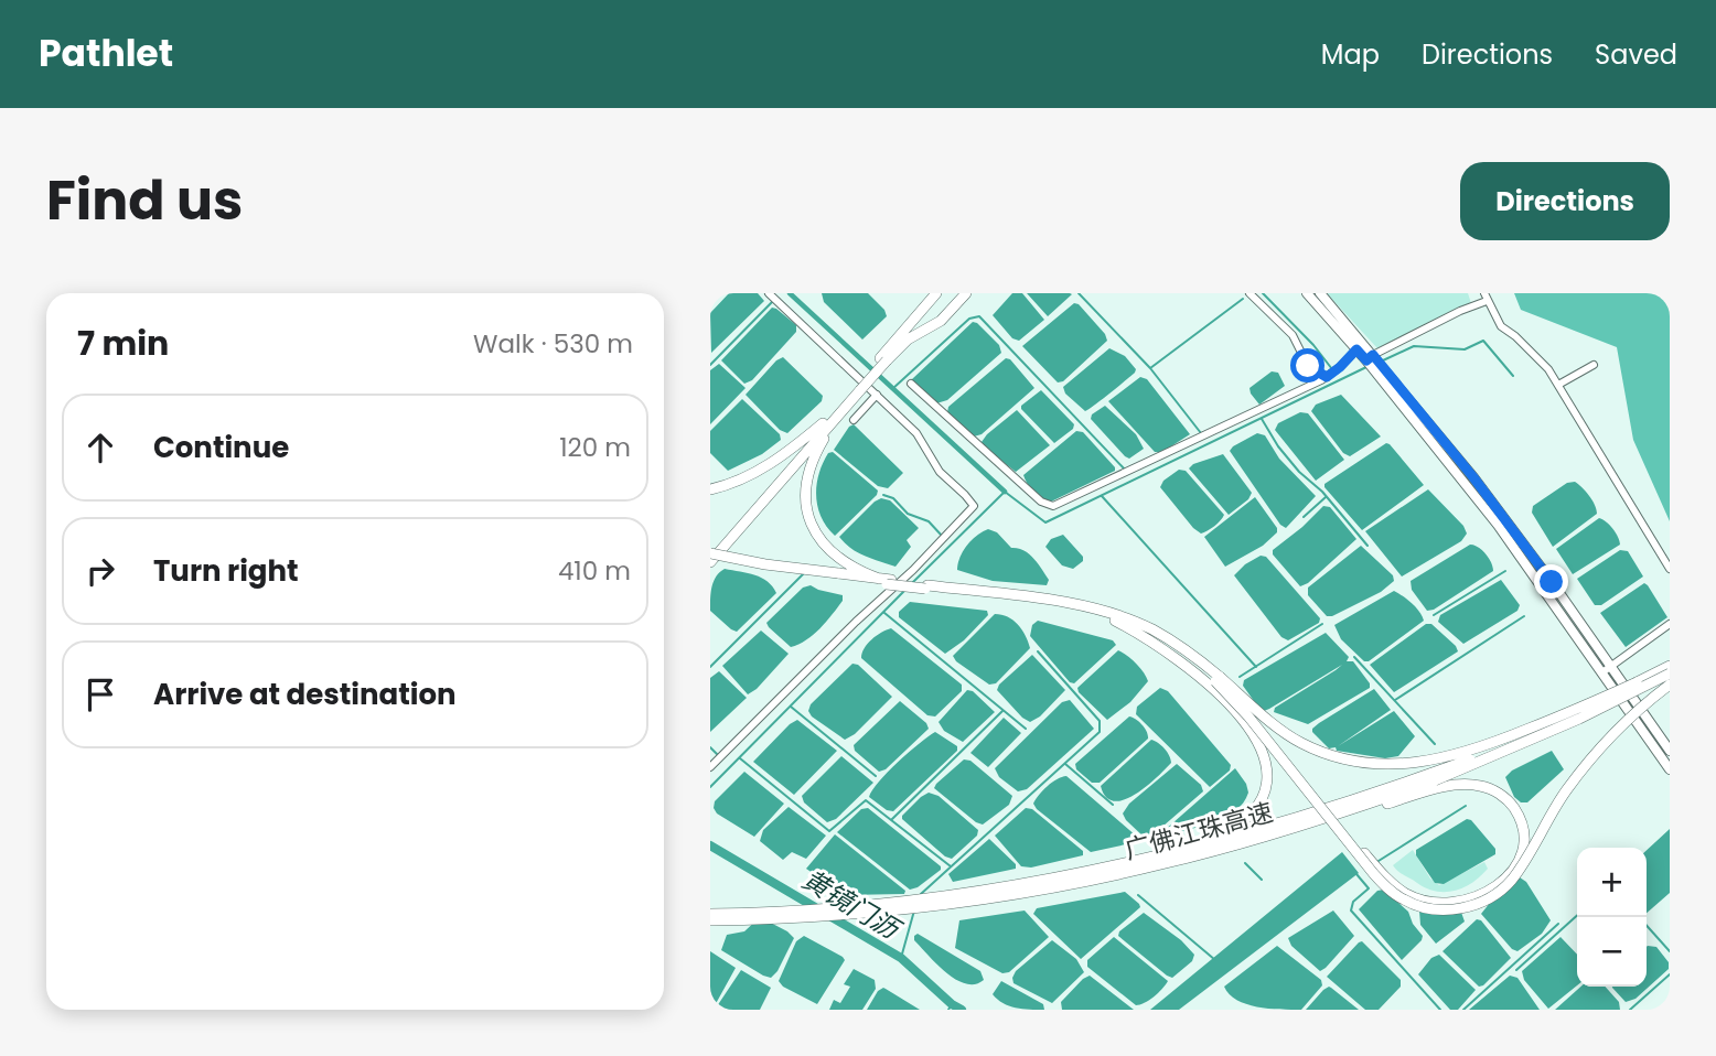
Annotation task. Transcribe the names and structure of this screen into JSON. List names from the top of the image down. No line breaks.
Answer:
{"streets":{"highway":["广佛江珠高速"]},"water":["黄镜门沥"],"page":{"header":"Pathlet","nav":["Map","Directions","Saved"],"title":"Find us","buttons":"Directions","heading":["7 min","Walk · 530 m"],"list":[["Continue","120 m"],["Turn right","410 m"],"Arrive at destination"],"map_buttons":["+","−"]}}
